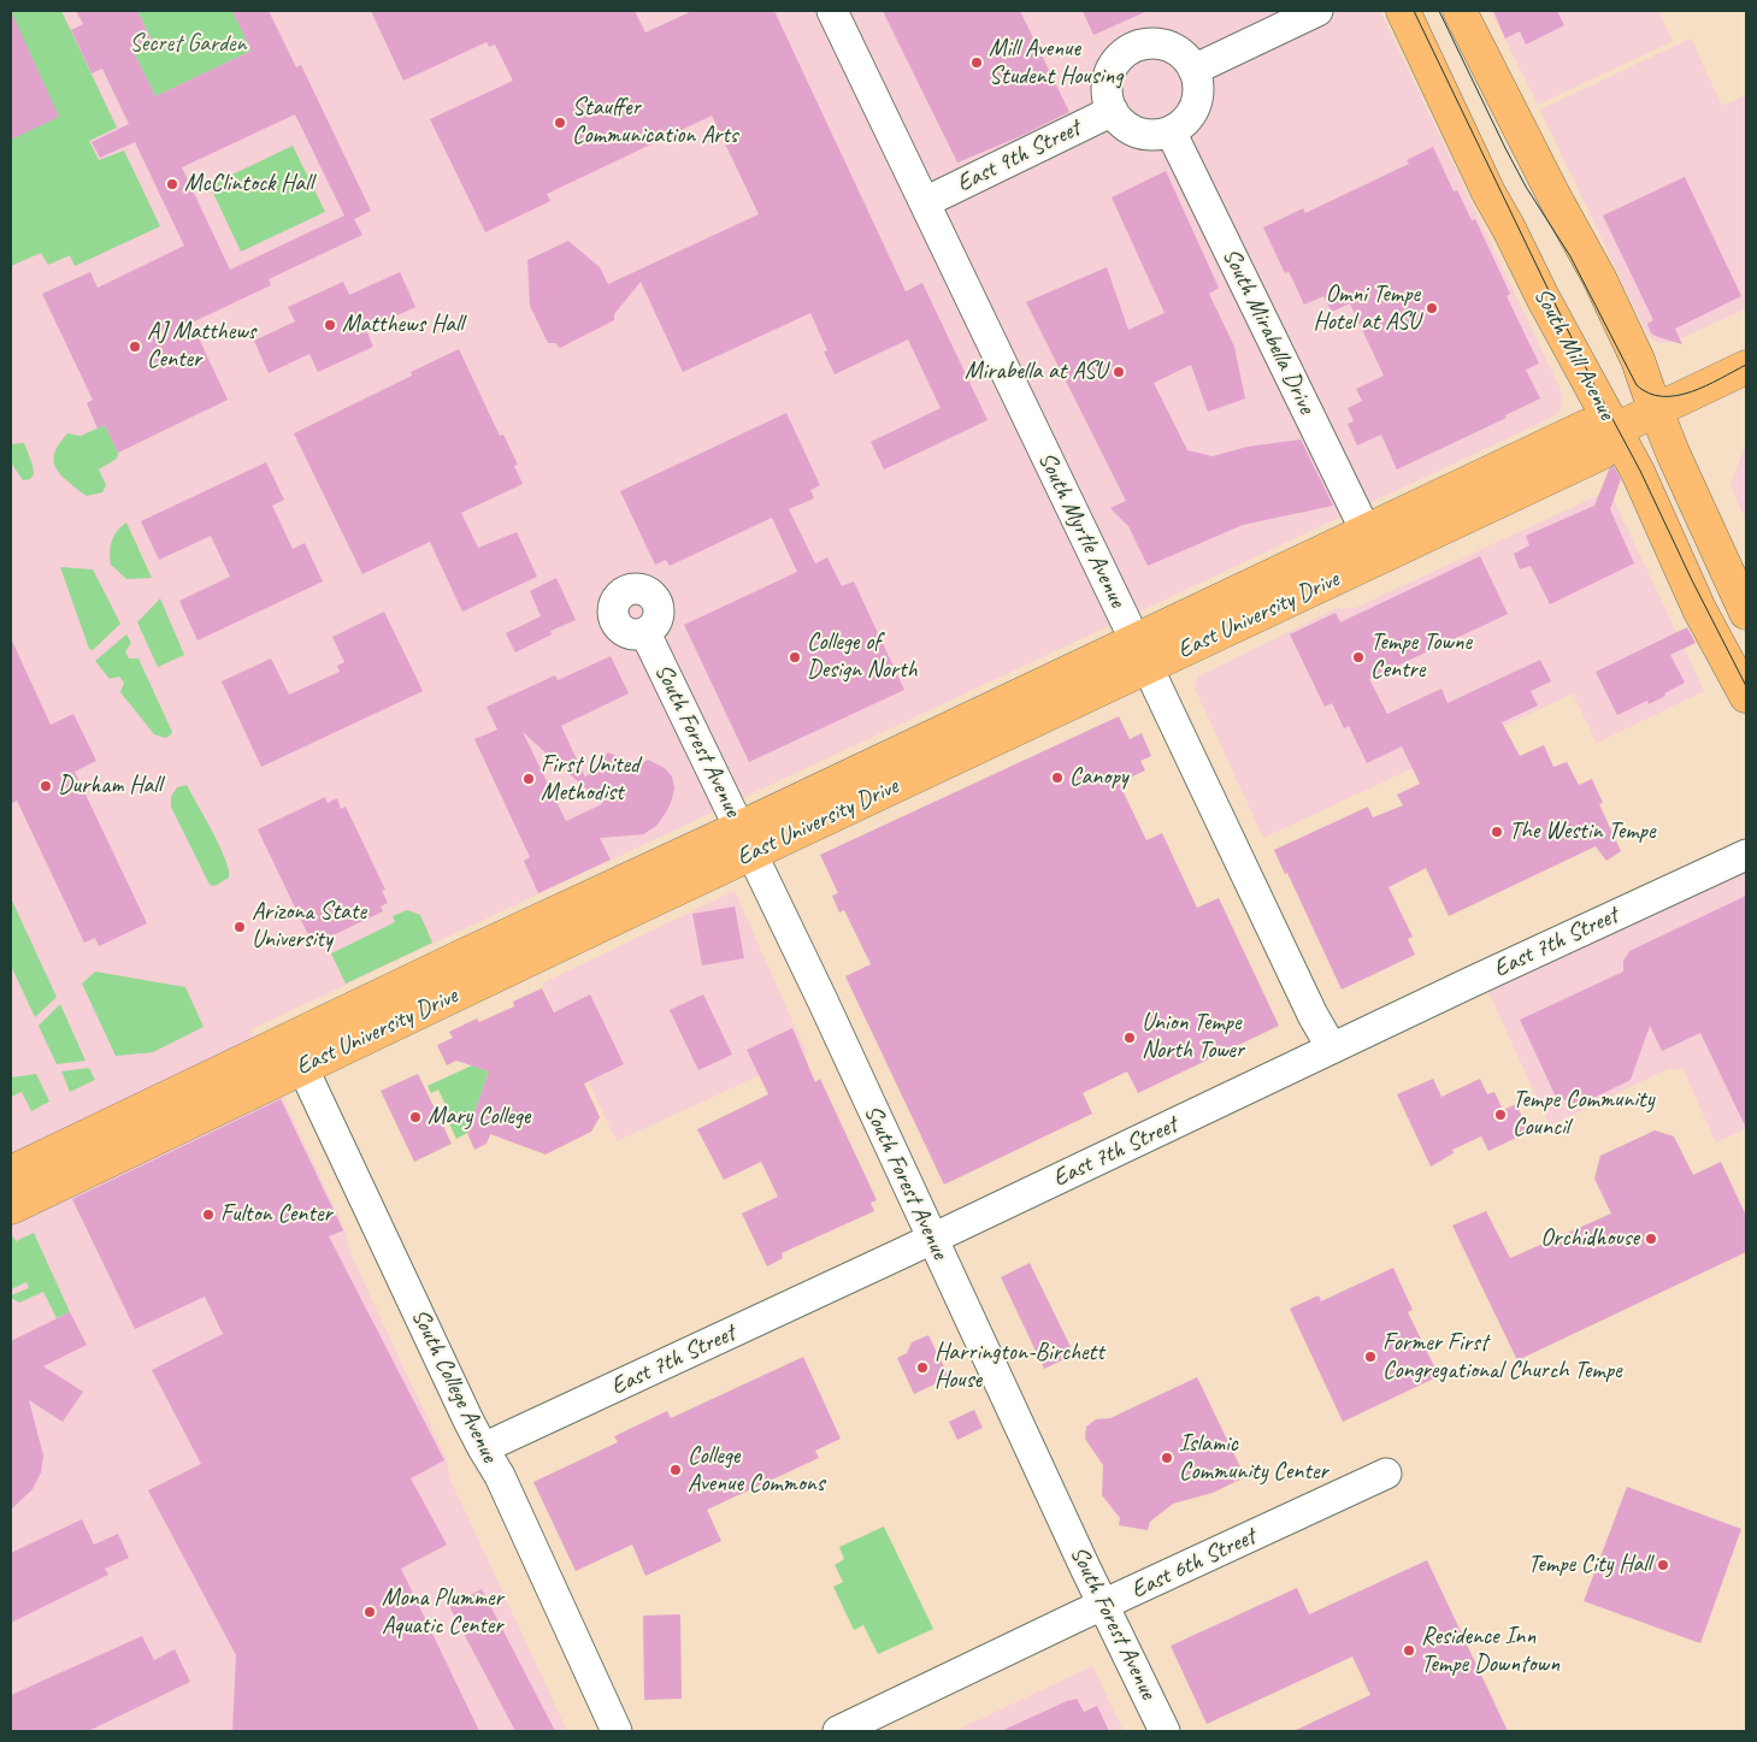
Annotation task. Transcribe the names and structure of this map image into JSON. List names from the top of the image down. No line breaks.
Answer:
{"streets":{"main road":["South Mill Avenue","East University Drive"],"street":["East 9th Street","South Mirabella Drive","South Myrtle Avenue","South Forest Avenue","East 7th Street","South College Avenue","East 6th Street"]},"crossings":[["East 9th Street","South Mirabella Drive"],["East 9th Street","South Myrtle Avenue"],["South Mirabella Drive","East University Drive"],["South Mill Avenue","East University Drive"],["South Myrtle Avenue","East University Drive"],["South Myrtle Avenue","East 7th Street"],["East University Drive","South Forest Avenue"],["East University Drive","South College Avenue"],["South Forest Avenue","East 7th Street"],["South Forest Avenue","East 6th Street"],["East 7th Street","South College Avenue"]],"parks":["Secret Garden"],"places":["Mill Avenue Student Housing","Stauffer Communication Arts","McClintock Hall","Omni Tempe Hotel at ASU","Matthews Hall","AJ Matthews Center","Mirabella at ASU","College of Design North","Tempe Towne Centre","Canopy","First United Methodist","Durham Hall","The Westin Tempe","Arizona State University","Union Tempe North Tower","Tempe Community Council","Mary College","Fulton Center","Orchidhouse","Former First Congregational Church Tempe","Harrington-Birchett House","Islamic Community Center","College Avenue Commons","Tempe City Hall","Mona Plummer Aquatic Center","Residence Inn Tempe Downtown"]}
